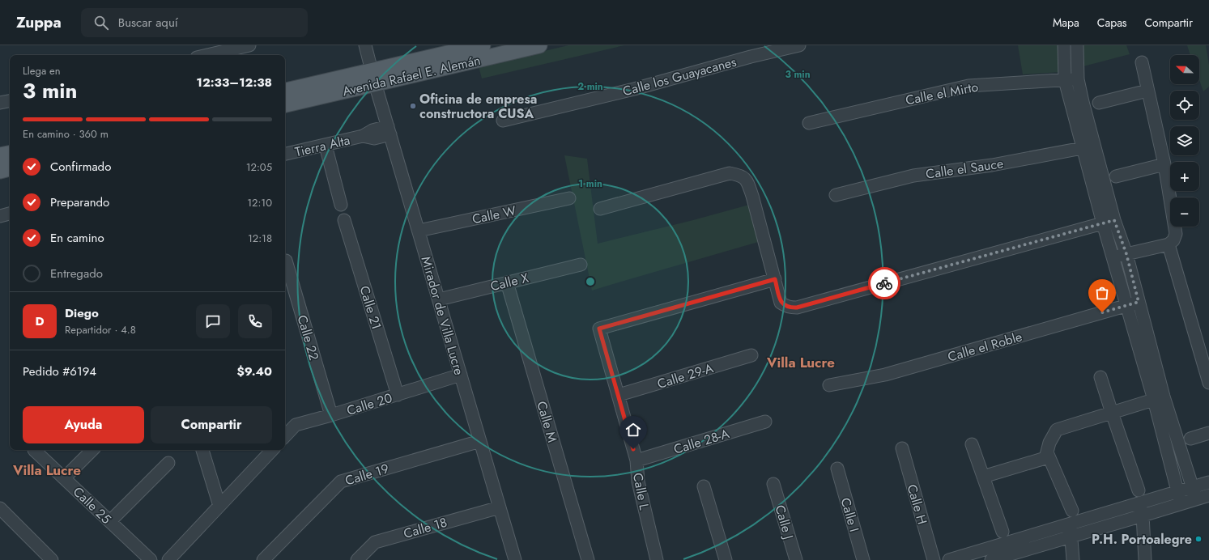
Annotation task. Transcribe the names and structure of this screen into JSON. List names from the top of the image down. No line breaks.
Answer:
{"streets":{"main road":["Avenida Rafael E. Alemán"],"street":["Calle los Guayacanes","Calle el Mirto","Tierra Alta","Calle el Sauce","Calle W","Calle X","Calle 21","Mirador de Villa Lucre","Calle 22","Calle el Roble","Calle 29-A","Calle 20","Calle M","Calle 28-A","Calle 19","Calle L","Calle H","Calle 25","Calle I","Calle J","Calle 18"]},"crossings":[["Avenida Rafael E. Alemán","Mirador de Villa Lucre"],["Tierra Alta","Mirador de Villa Lucre"],["Calle W","Mirador de Villa Lucre"],["Calle X","Mirador de Villa Lucre"],["Calle X","Calle M"],["Calle 21","Calle 20"],["Mirador de Villa Lucre","Calle 20"],["Mirador de Villa Lucre","Calle 19"],["Mirador de Villa Lucre","Calle 18"],["Calle 22","Calle 20"],["Calle 29-A","Calle L"],["Calle 28-A","Calle L"]],"districts":["Villa Lucre","Villa Lucre"],"places":["Oficina de empresa constructora CUSA","P.H. Portoalegre"],"north":"left","page":{"header":"Zuppa","search":"Buscar aquí","nav":["Mapa","Capas","Compartir"],"map_buttons":["+","−"],"heading":["3 min","Llega en","12:33–12:38"],"panel":["Diego","Repartidor · 4.8","Pedido #6194","$9.40"],"bar":"En camino · 360 m","list":[["Confirmado","12:05"],["Preparando","12:10"],["En camino","12:18"],"Entregado"],"round":"D","buttons":["Ayuda","Compartir"]},"rings":["3 min","2 min","1 min"]}
